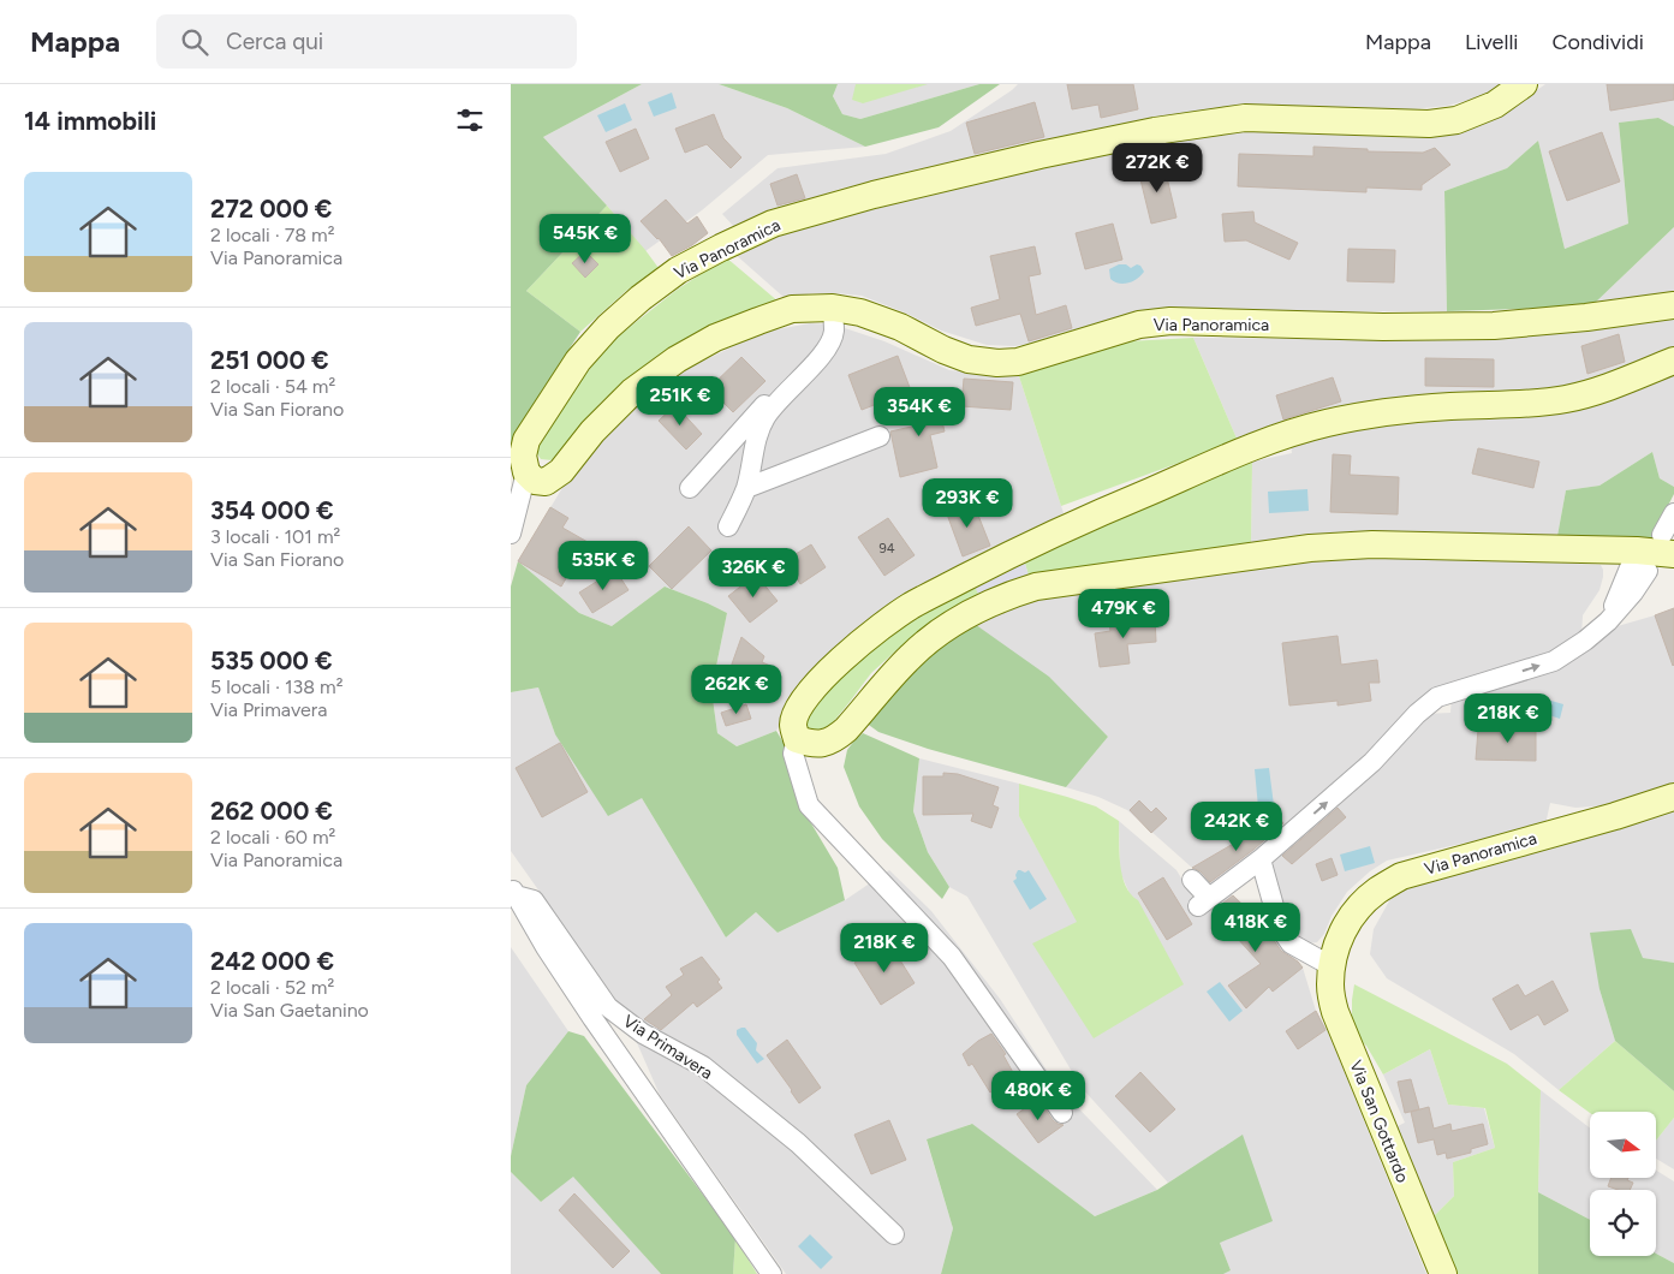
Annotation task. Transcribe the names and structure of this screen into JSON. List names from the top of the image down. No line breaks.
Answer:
{"streets":{"street":["Via Panoramica","Via Primavera","Via San Gottardo"]},"crossings":[["Via Panoramica","Via San Gottardo"]],"house_numbers":["94"],"north":"right","page":{"header":"Mappa","search":"Cerca qui","nav":["Mappa","Livelli","Condividi"],"heading":"14 immobili","price":["272K €","545K €","251K €","354K €","293K €","535K €","326K €","479K €","262K €","218K €","242K €","418K €","218K €","480K €"],"list":[{"name":"272 000 €","note":"2 locali · 78 m² · Via Panoramica"},{"name":"251 000 €","note":"2 locali · 54 m² · Via San Fiorano"},{"name":"354 000 €","note":"3 locali · 101 m² · Via San Fiorano"},{"name":"535 000 €","note":"5 locali · 138 m² · Via Primavera"},{"name":"262 000 €","note":"2 locali · 60 m² · Via Panoramica"},{"name":"242 000 €","note":"2 locali · 52 m² · Via San Gaetanino"}]}}
